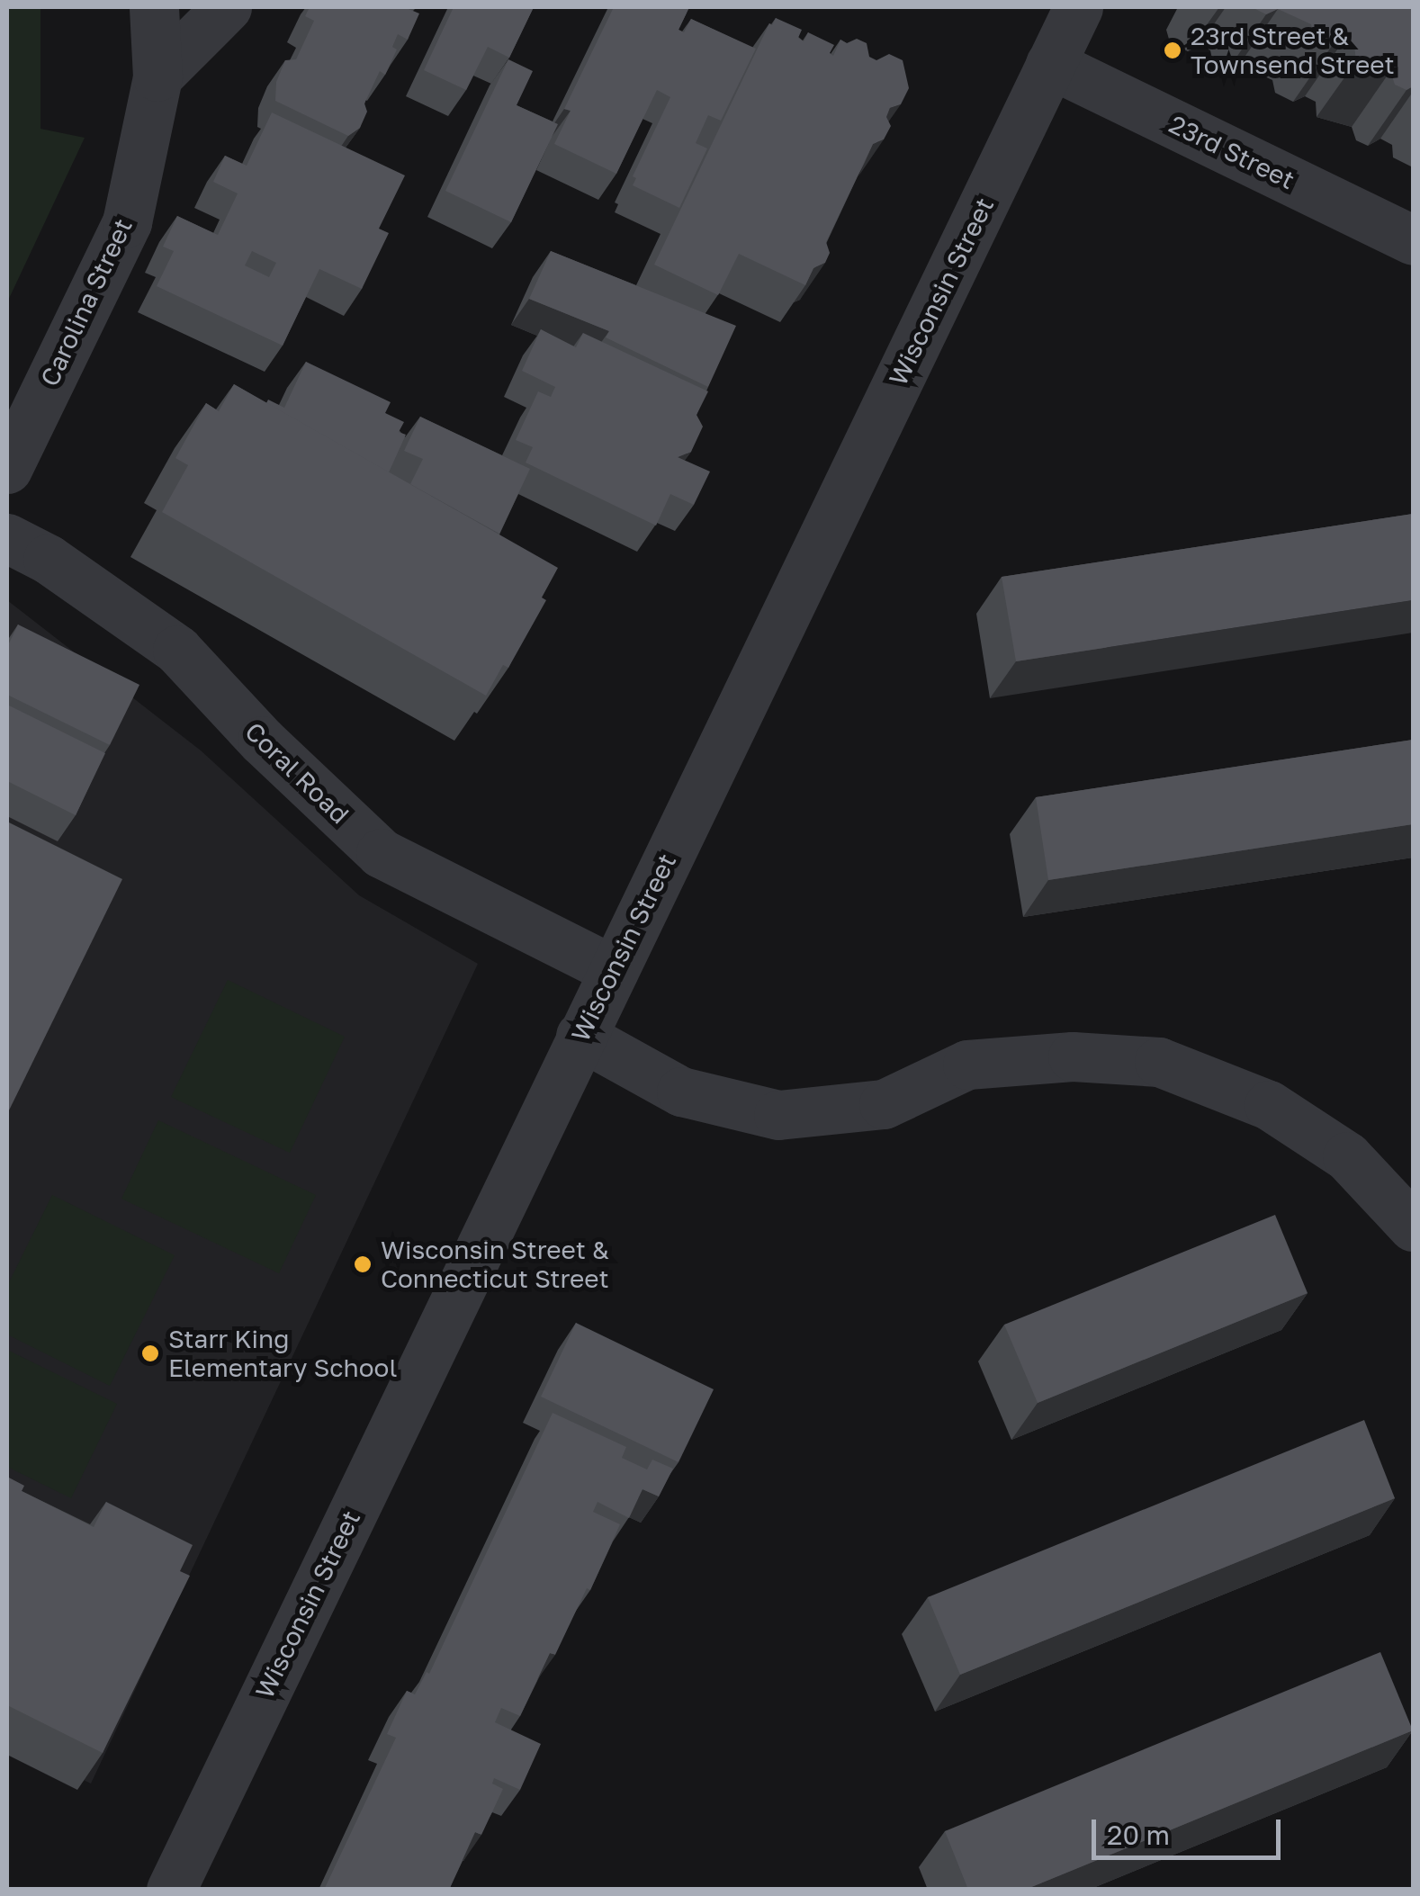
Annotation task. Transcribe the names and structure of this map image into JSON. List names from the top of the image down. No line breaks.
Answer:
{"streets":{"street":["23rd Street","Wisconsin Street","Carolina Street","Coral Road"]},"crossings":[["23rd Street","Wisconsin Street"],["Wisconsin Street","Coral Road"]],"places":["23rd Street & Townsend Street","Wisconsin Street & Connecticut Street","Starr King Elementary School"],"scale_bar":"20 m"}
